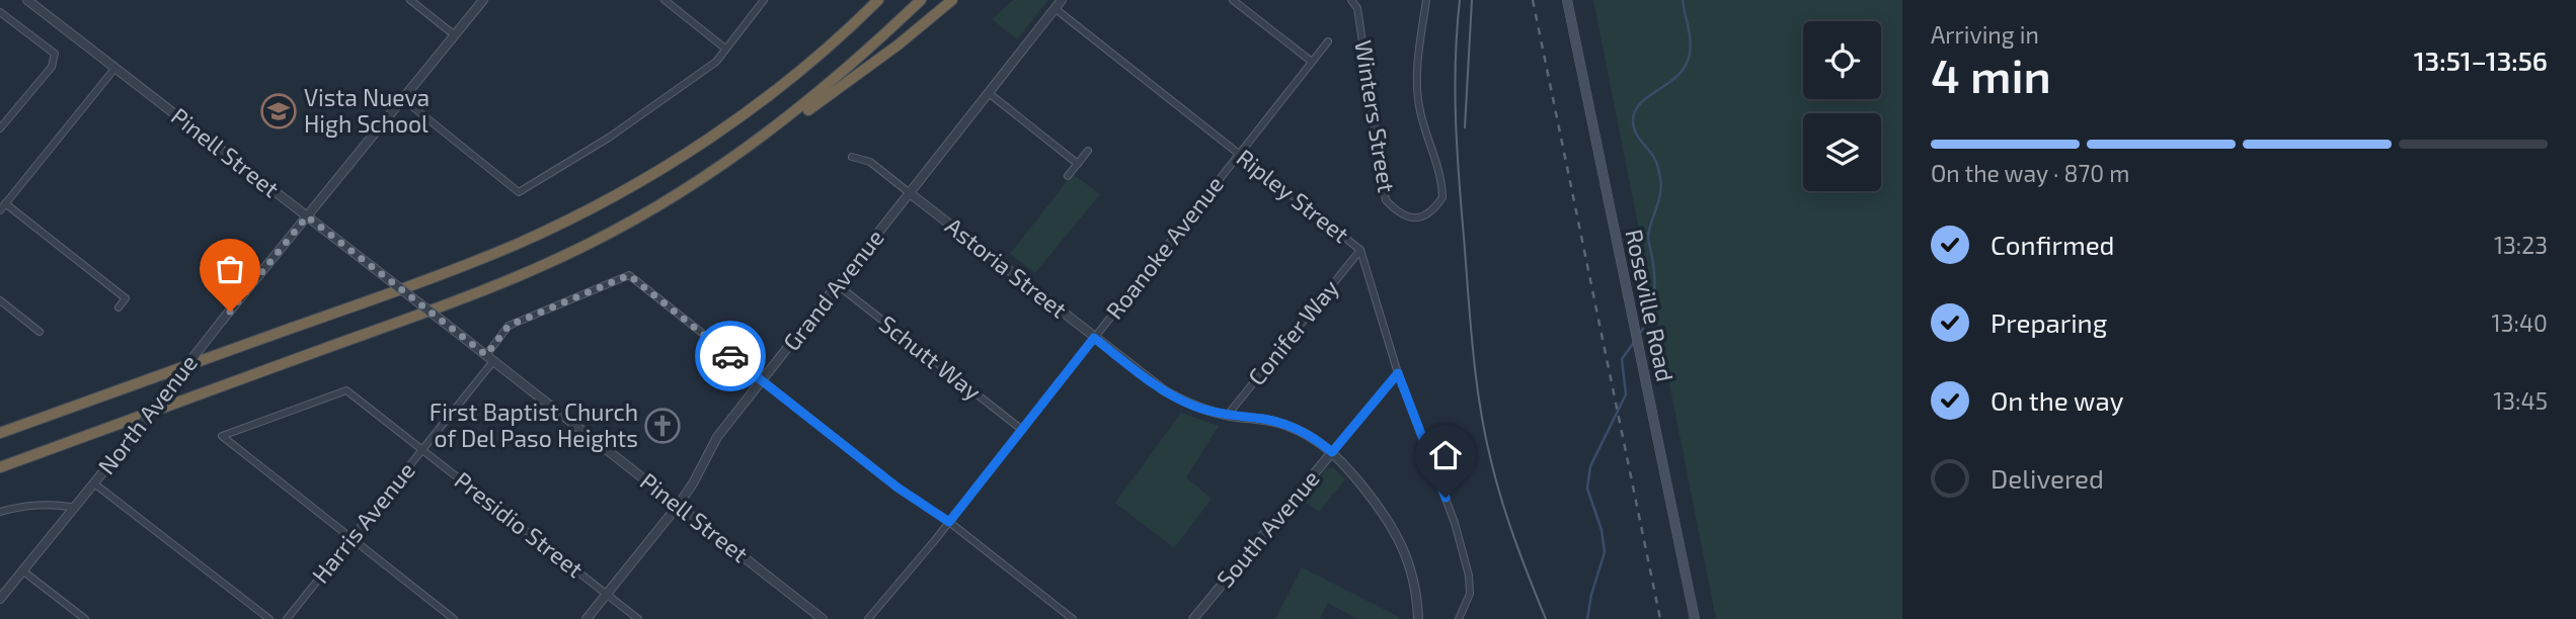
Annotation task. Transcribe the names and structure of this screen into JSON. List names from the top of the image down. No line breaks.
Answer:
{"streets":{"main road":["Roseville Road"],"street":["Winters Street","Pinell Street","Ripley Street","Roanoke Avenue","Astoria Street","Grand Avenue","Conifer Way","Schutt Way","North Avenue","Harris Avenue","Presidio Street","South Avenue"]},"crossings":[["Pinell Street","Grand Avenue"],["Pinell Street","North Avenue"],["Pinell Street","Harris Avenue"],["Ripley Street","Roanoke Avenue"],["Ripley Street","Grand Avenue"],["Ripley Street","Conifer Way"],["Ripley Street","South Avenue"],["Roanoke Avenue","Astoria Street"],["Roanoke Avenue","Schutt Way"],["Astoria Street","Grand Avenue"],["Astoria Street","Conifer Way"],["Astoria Street","South Avenue"],["Grand Avenue","Schutt Way"],["Grand Avenue","Presidio Street"],["Harris Avenue","Presidio Street"]],"places":{"school or university":["Vista Nueva High School"],"church":["First Baptist Church of Del Paso Heights"]},"page":{"heading":["4 min","Arriving in","13:51–13:56"],"bar":"On the way · 870 m","list":[["Confirmed","13:23"],["Preparing","13:40"],["On the way","13:45"],"Delivered"]}}
